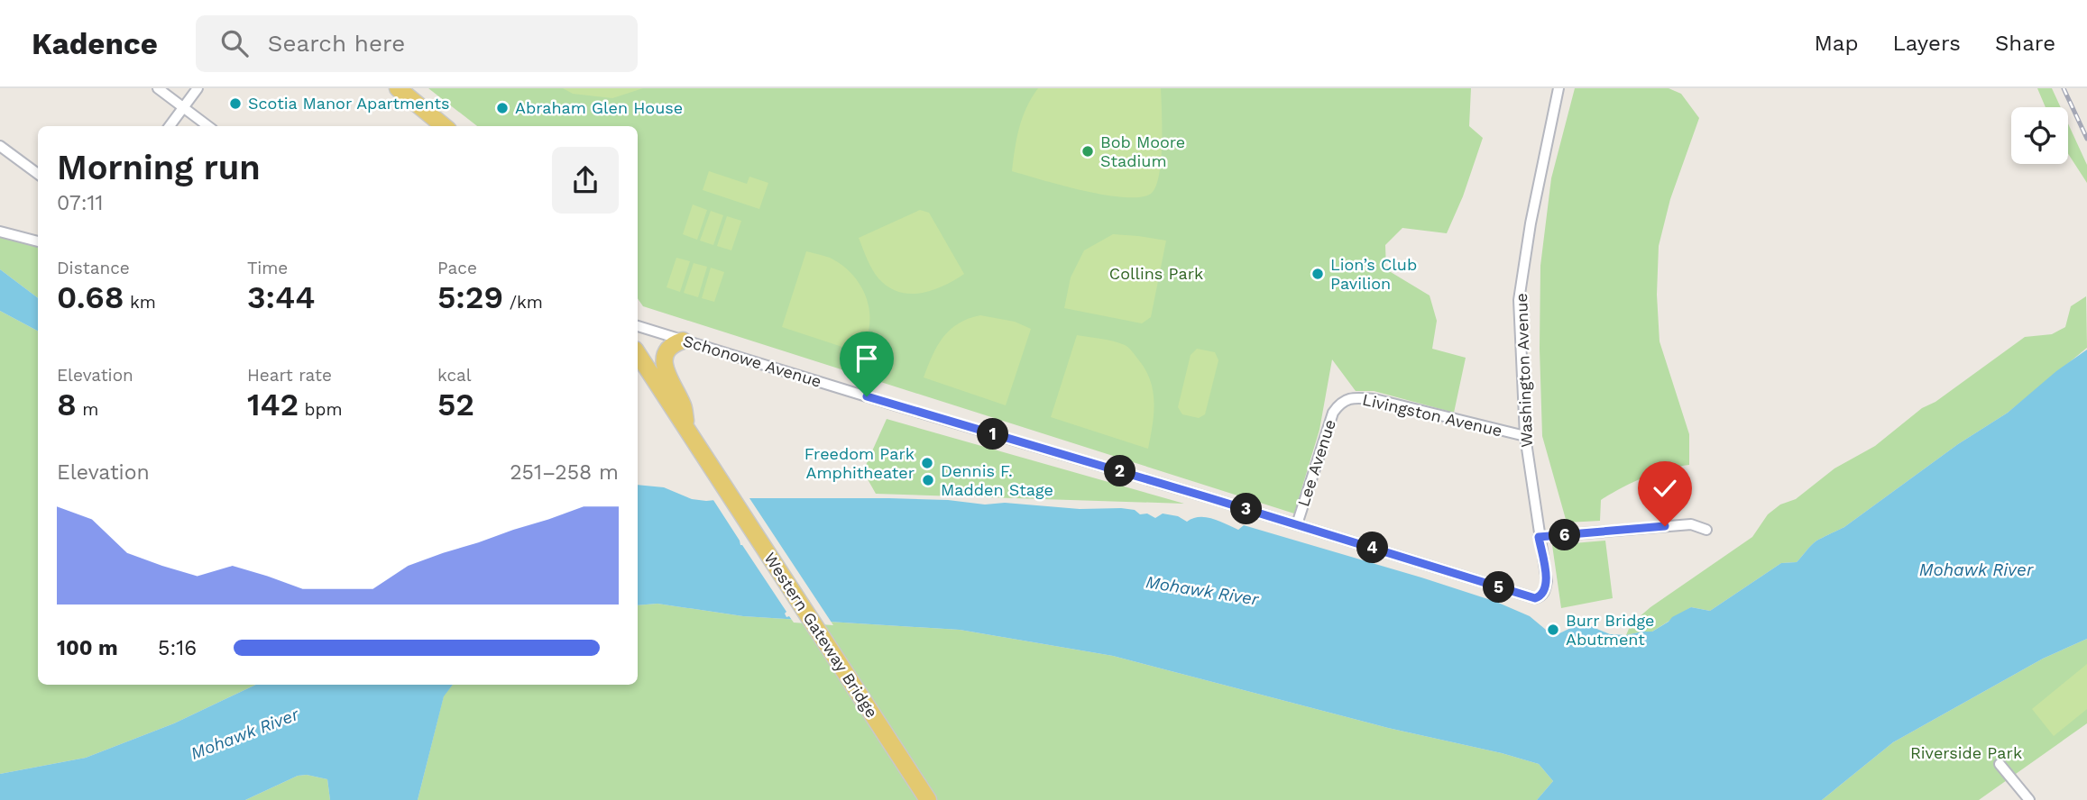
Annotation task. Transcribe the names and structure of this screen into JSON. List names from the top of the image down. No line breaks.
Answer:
{"streets":{"main road":["Western Gateway Bridge"],"street":["Schonowe Avenue","Washington Avenue","Livingston Avenue","Lee Avenue"]},"crossings":[["Schonowe Avenue","Washington Avenue"],["Schonowe Avenue","Lee Avenue"],["Washington Avenue","Livingston Avenue"],["Livingston Avenue","Lee Avenue"]],"water":["Mohawk River"],"parks":["Collins Park","Riverside Park"],"places":["Scotia Manor Apartments","Abraham Glen House","Bob Moore Stadium","Lion’s Club Pavilion","Freedom Park Amphitheater","Dennis F. Madden Stage","Burr Bridge Abutment"],"page":{"header":"Kadence","search":"Search here","nav":["Map","Layers","Share"],"heading":["Morning run","07:11"],"stats":[["Distance","0.68 km"],["Time","3:44"],["Pace","5:29 /km"],["Elevation","8 m"],["Heart rate","142 bpm"],["kcal","52"]],"pins":["1","2","3","6","4","5"],"chart":["Elevation","251–258 m"],"list":[{"name":"100 m","note":"5:16"}]}}
